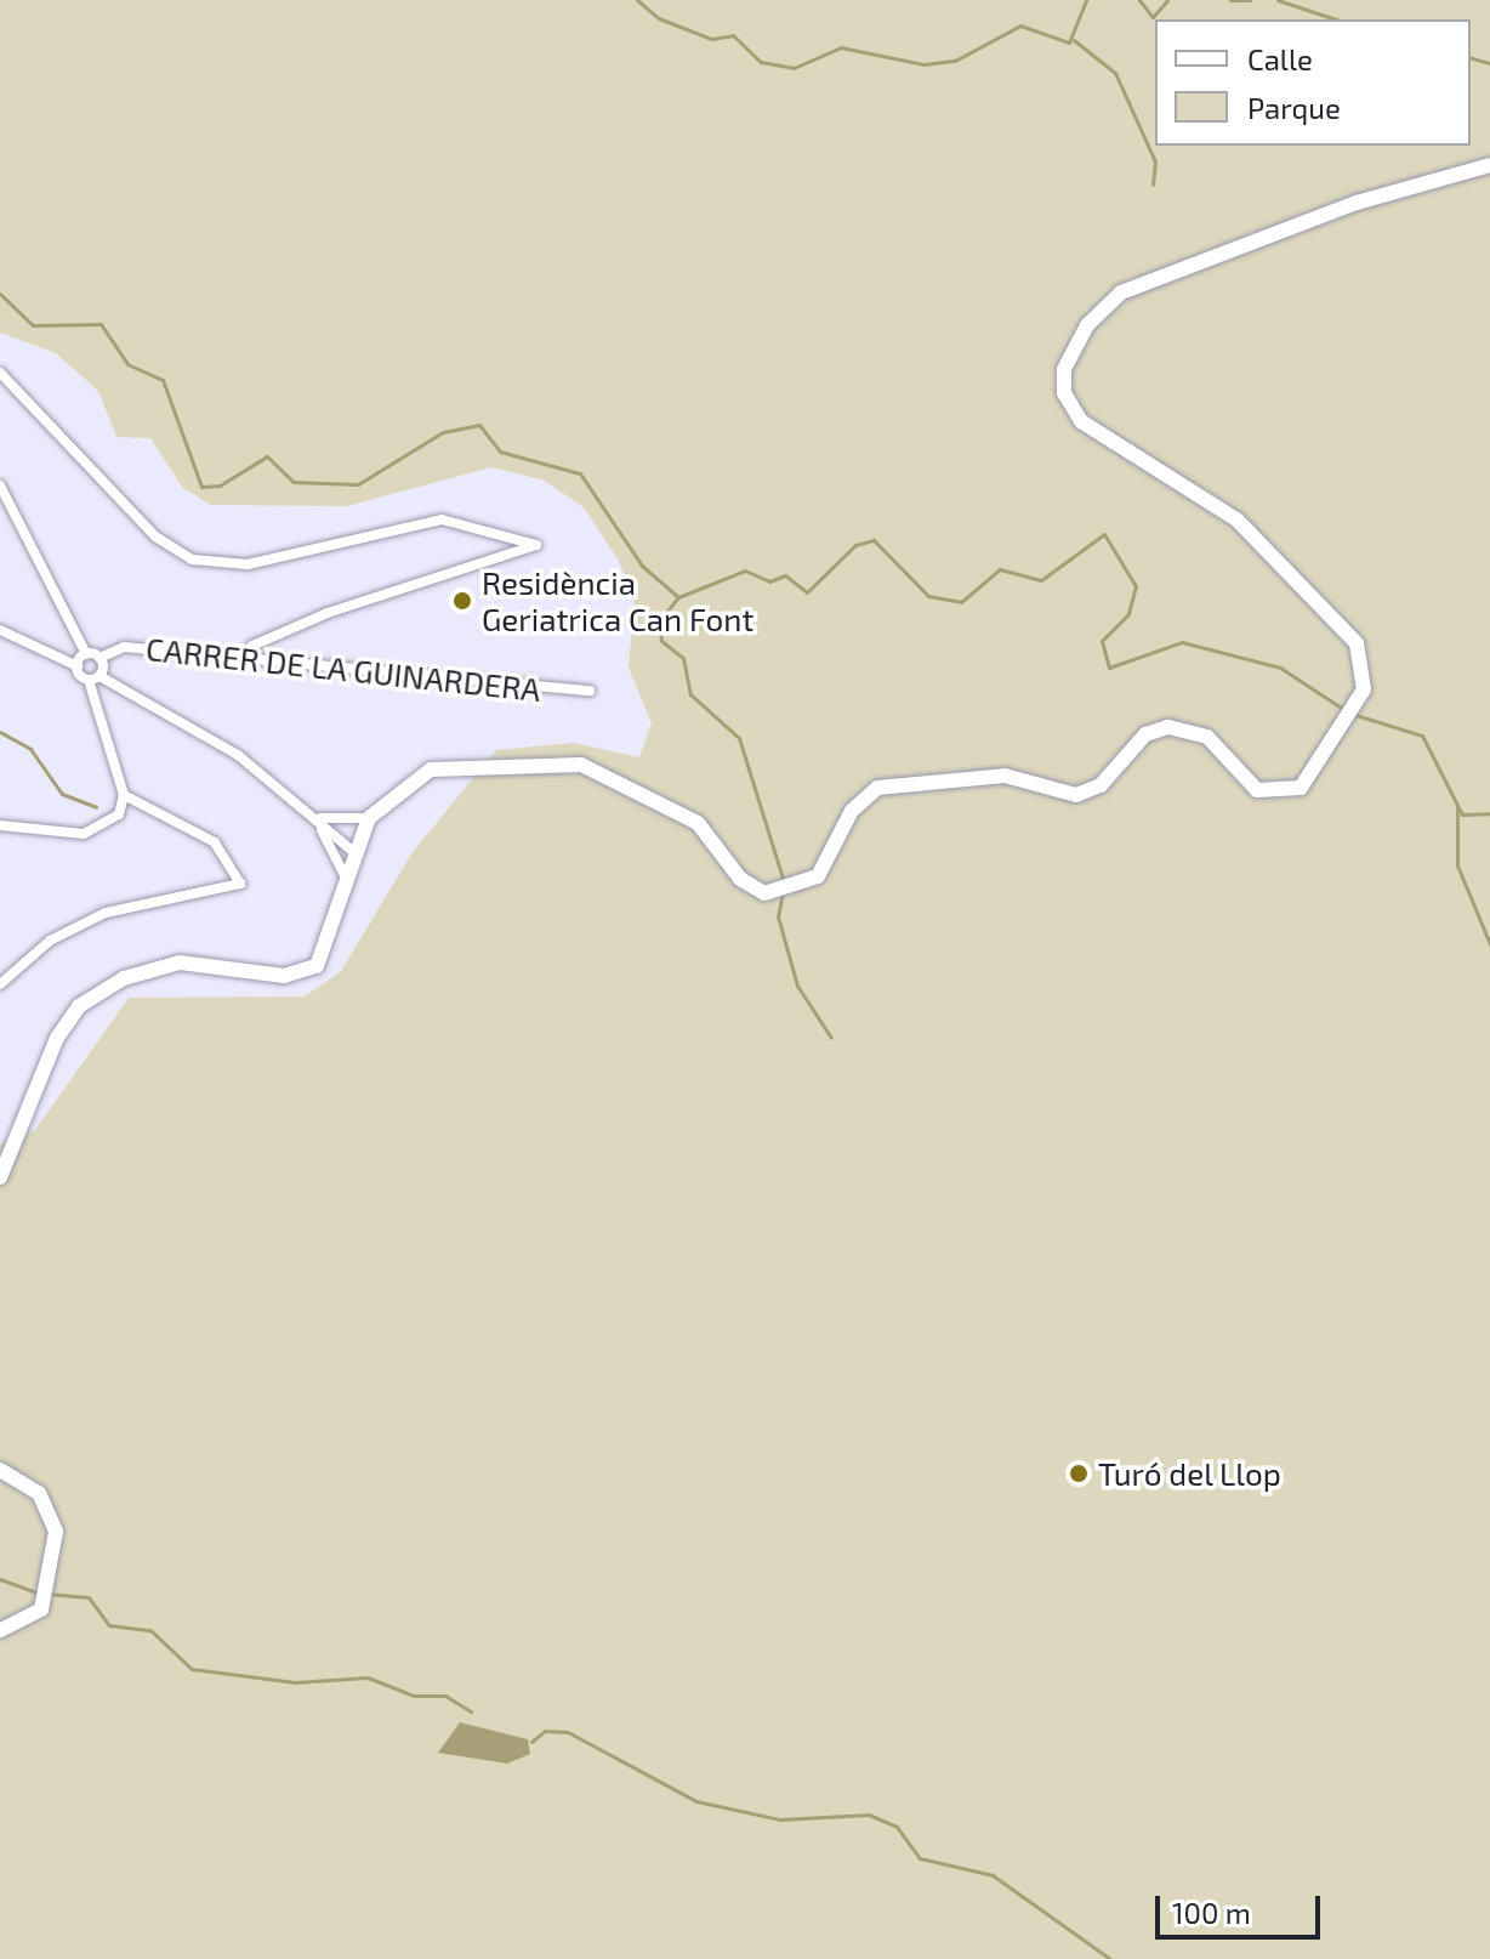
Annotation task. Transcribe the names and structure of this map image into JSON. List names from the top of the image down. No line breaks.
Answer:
{"streets":{"street":["CARRER DE LA GUINARDERA"]},"places":["Residència Geriatrica Can Font","Turó del Llop"],"legend":["Calle","Parque"],"scale_bar":"100 m"}
